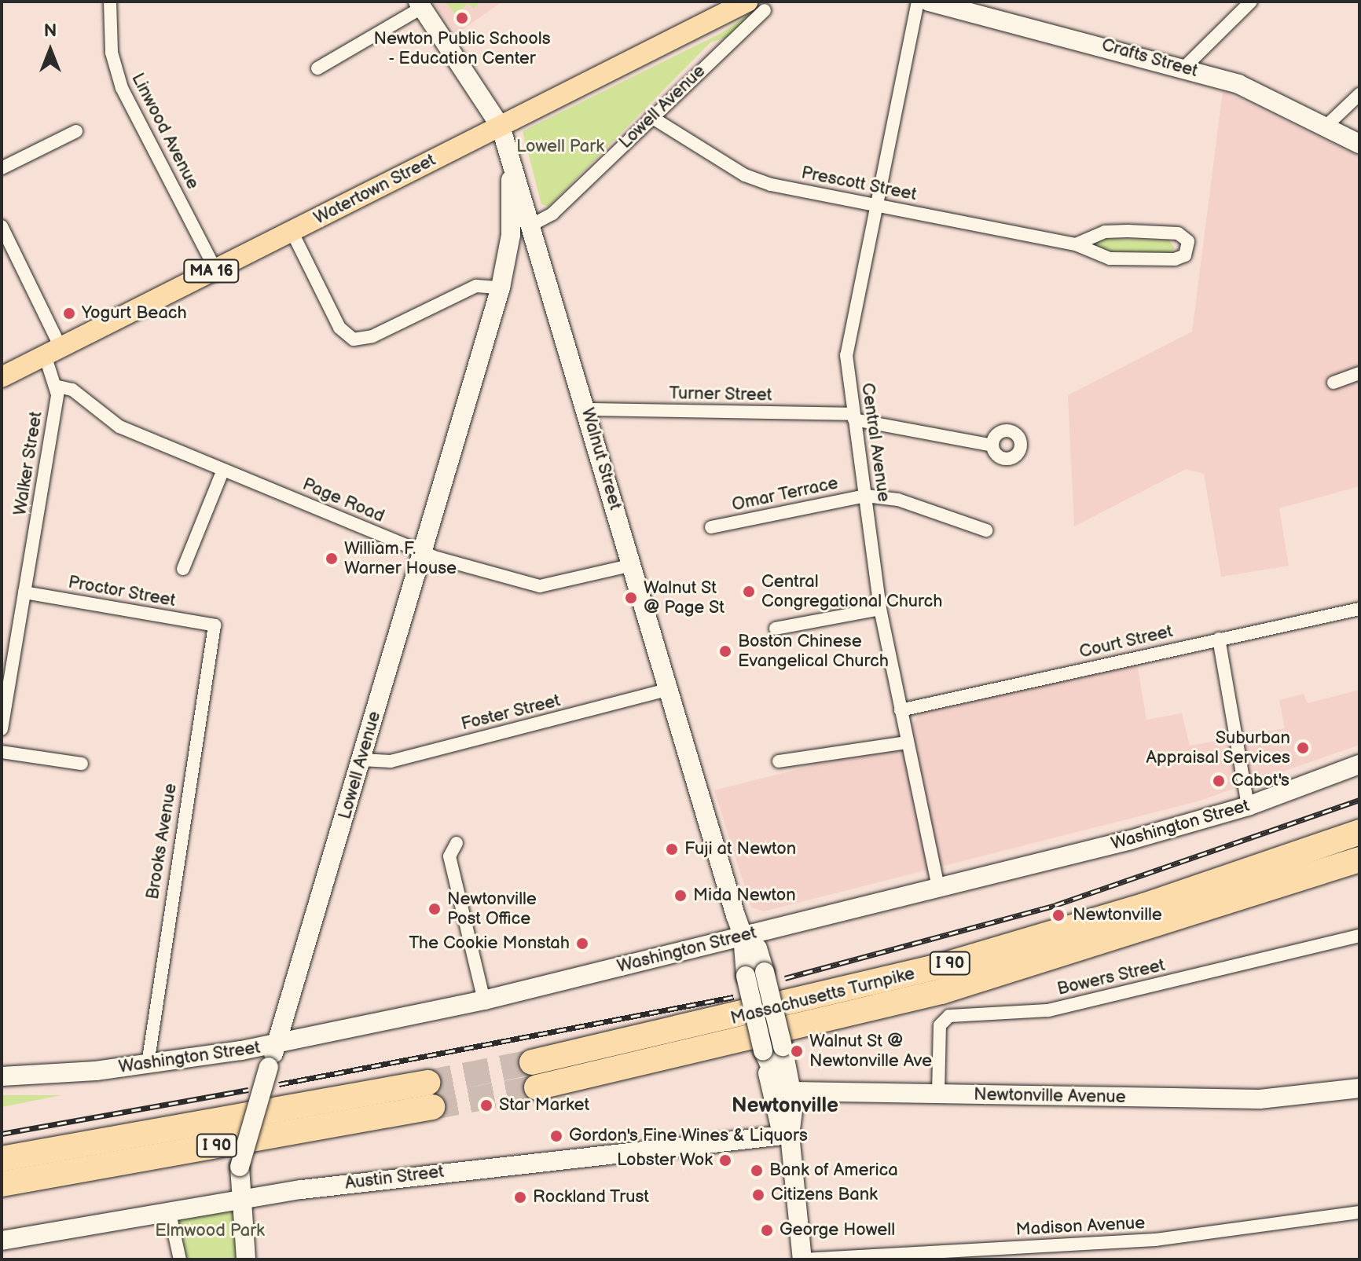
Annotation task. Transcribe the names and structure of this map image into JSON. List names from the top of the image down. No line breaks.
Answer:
{"streets":{"highway":["I 90","Massachusetts Turnpike"],"main road":["Crafts Street","Lowell Avenue","Watertown Street","MA 16","Walnut Street","Washington Street","Newtonville Avenue","Austin Street"],"street":["Linwood Avenue","Prescott Street","Turner Street","Central Avenue","Walker Street","Omar Terrace","Page Road","Proctor Street","Court Street","Foster Street","Brooks Avenue","Bowers Street","Madison Avenue"]},"crossings":[["Lowell Avenue","Prescott Street"],["Lowell Avenue","Watertown Street"],["Lowell Avenue","Walnut Street"],["Lowell Avenue","Page Road"],["Lowell Avenue","Foster Street"],["Lowell Avenue","Washington Street"],["Lowell Avenue","Austin Street"],["Linwood Avenue","Watertown Street"],["Prescott Street","Central Avenue"],["Watertown Street","Walnut Street"],["Turner Street","Central Avenue"],["Turner Street","Walnut Street"],["Central Avenue","Omar Terrace"],["Central Avenue","Court Street"],["Central Avenue","Washington Street"],["Walnut Street","Page Road"],["Walnut Street","Foster Street"],["Walnut Street","Washington Street"],["Walnut Street","Newtonville Avenue"],["Walnut Street","Austin Street"],["Walnut Street","Madison Avenue"],["Walker Street","Page Road"],["Walker Street","Proctor Street"],["Proctor Street","Brooks Avenue"],["Washington Street","Brooks Avenue"],["Bowers Street","Newtonville Avenue"]],"districts":["Newtonville"],"parks":["Lowell Park","Elmwood Park"],"places":["Newton Public Schools - Education Center","Yogurt Beach","William F. Warner House","Central Congregational Church","Walnut St @ Page St","Boston Chinese Evangelical Church","Suburban Appraisal Services","Cabot's","Fuji at Newton","Mida Newton","Newtonville Post Office","Newtonville","The Cookie Monstah","Walnut St @ Newtonville Ave","Star Market","Gordon's Fine Wines & Liquors","Lobster Wok","Bank of America","Citizens Bank","Rockland Trust","George Howell"],"north":"top"}
